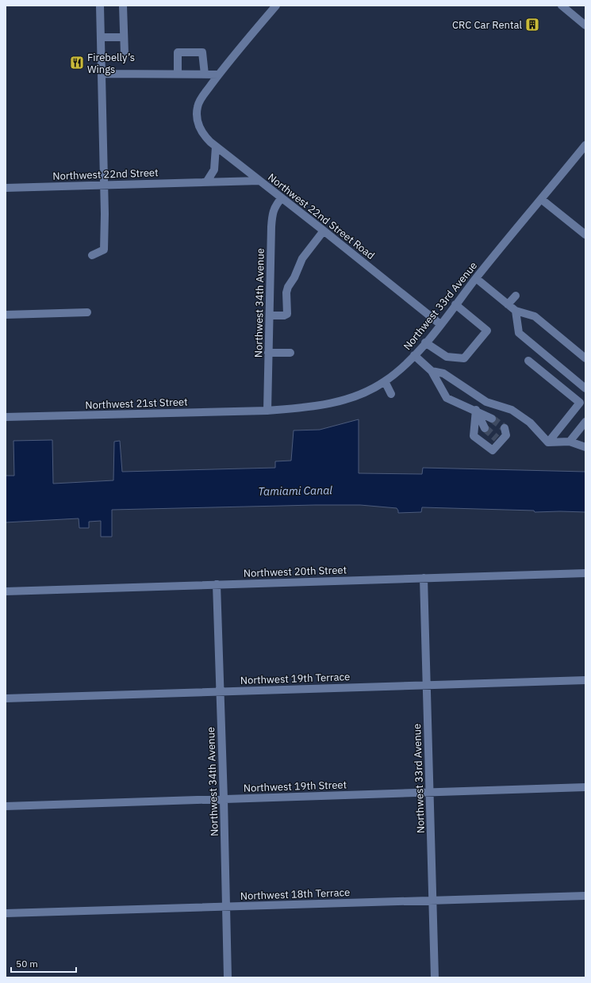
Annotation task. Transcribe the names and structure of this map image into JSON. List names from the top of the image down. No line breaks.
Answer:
{"streets":{"street":["Northwest 22nd Street","Northwest 22nd Street Road","Northwest 34th Avenue","Northwest 33rd Avenue","Northwest 21st Street","Northwest 20th Street","Northwest 19th Terrace","Northwest 19th Street","Northwest 18th Terrace"]},"crossings":[["Northwest 22nd Street","Northwest 22nd Street Road"],["Northwest 22nd Street Road","Northwest 34th Avenue"],["Northwest 22nd Street Road","Northwest 33rd Avenue"],["Northwest 34th Avenue","Northwest 33rd Avenue"],["Northwest 34th Avenue","Northwest 21st Street"],["Northwest 34th Avenue","Northwest 20th Street"],["Northwest 34th Avenue","Northwest 19th Terrace"],["Northwest 34th Avenue","Northwest 19th Street"],["Northwest 34th Avenue","Northwest 18th Terrace"],["Northwest 33rd Avenue","Northwest 21st Street"],["Northwest 33rd Avenue","Northwest 20th Street"],["Northwest 33rd Avenue","Northwest 19th Terrace"],["Northwest 33rd Avenue","Northwest 19th Street"],["Northwest 33rd Avenue","Northwest 18th Terrace"]],"water":["Tamiami Canal"],"places":{"building":["CRC Car Rental"],"restaurant":["Firebelly’s Wings"]},"scale_bar":"50 m"}
